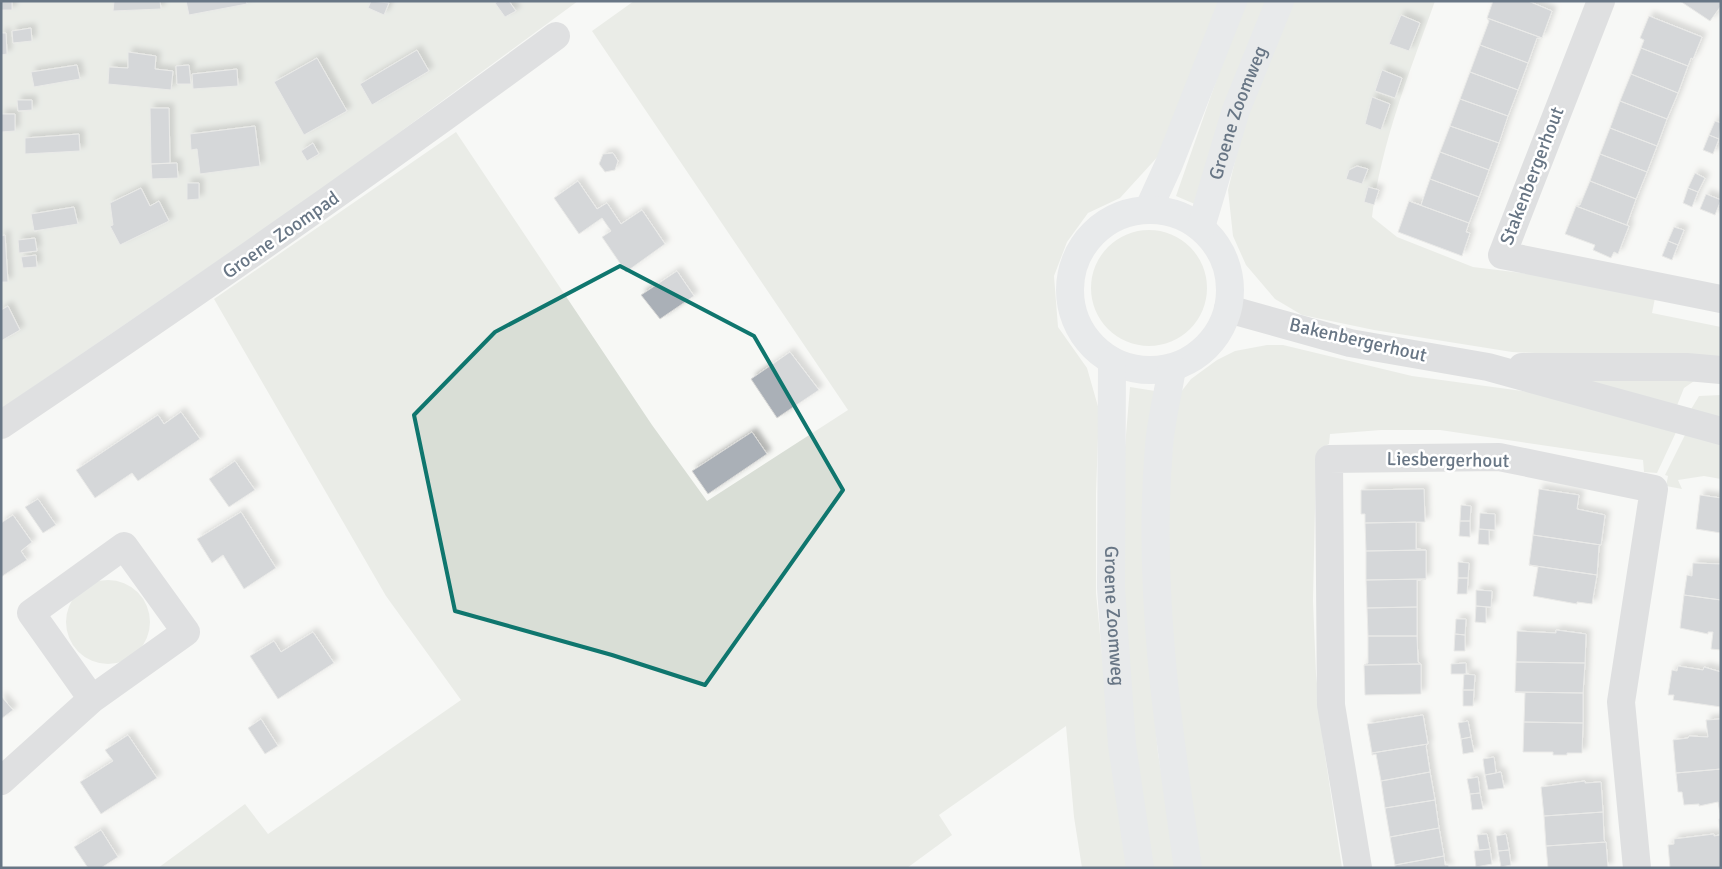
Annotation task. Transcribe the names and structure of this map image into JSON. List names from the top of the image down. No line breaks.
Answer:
{"streets":{"main road":["Groene Zoomweg"],"street":["Stakenbergerhout","Groene Zoompad","Bakenbergerhout","Liesbergerhout"]},"crossings":[["Groene Zoomweg","Bakenbergerhout"]]}
